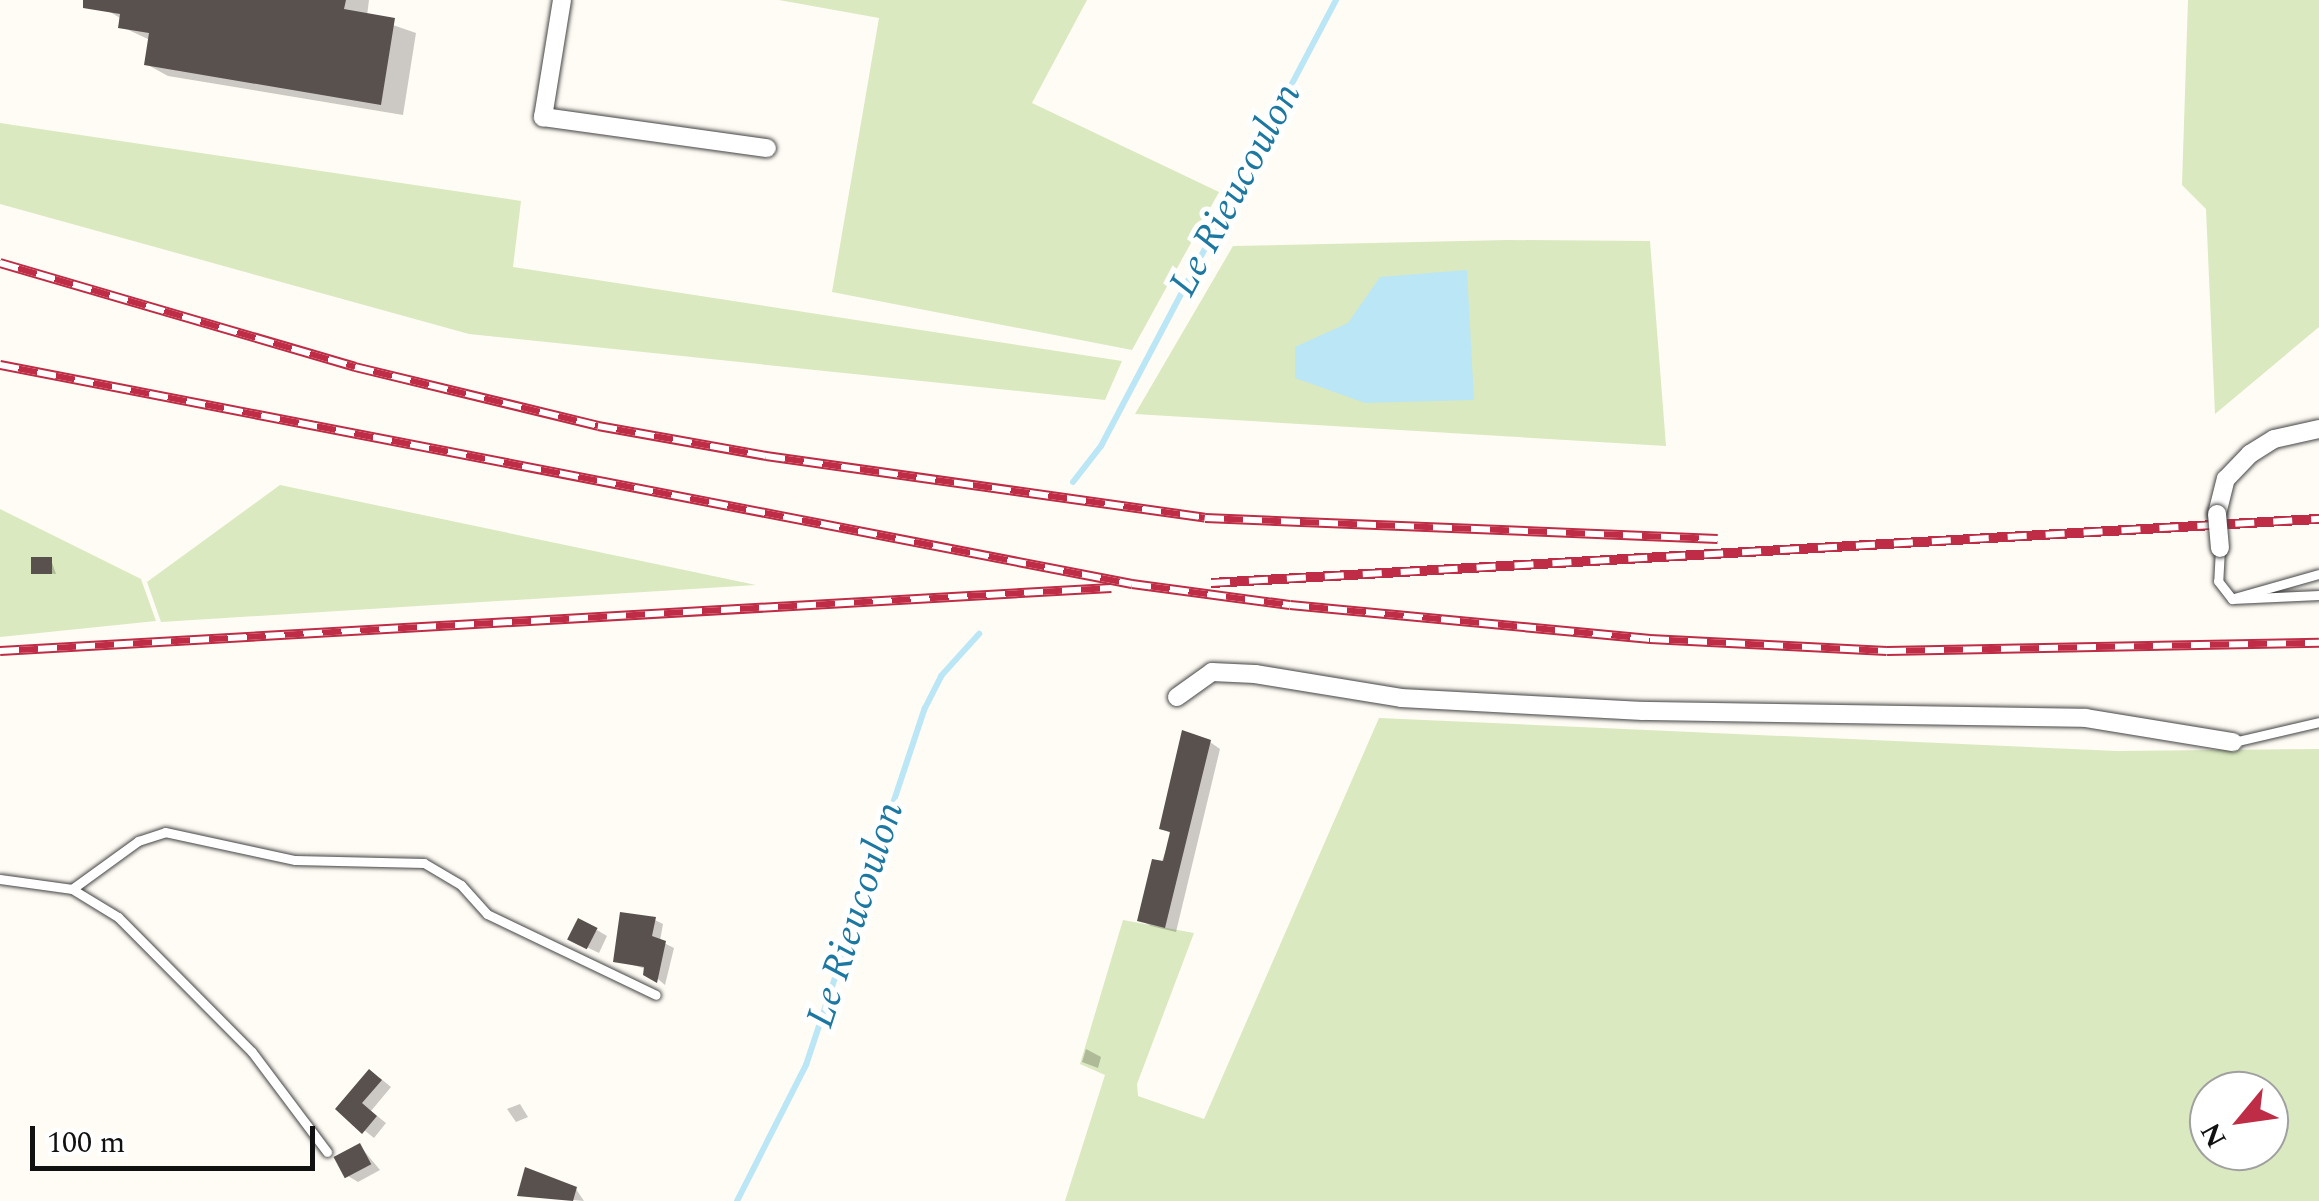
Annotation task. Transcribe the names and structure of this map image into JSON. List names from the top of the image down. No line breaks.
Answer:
{"water":["Le Rieucoulon"],"scale_bar":"100 m","north":"bottom left"}
